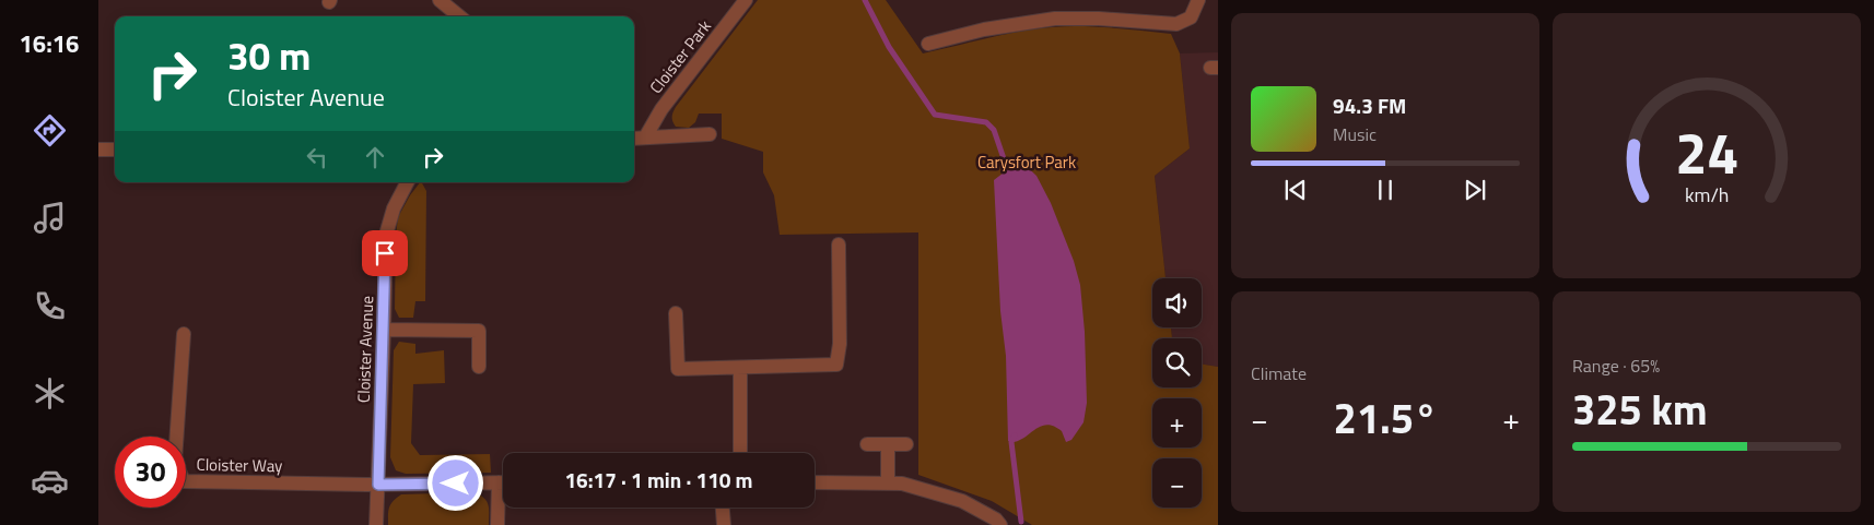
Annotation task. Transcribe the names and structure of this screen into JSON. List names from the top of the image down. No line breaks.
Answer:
{"streets":{"street":["Cloister Park","Cloister Avenue","Cloister Way"]},"crossings":[["Cloister Avenue","Cloister Way"]],"parks":["Carysfort Park"],"page":{"tabs":"16:16","turn":["30 m","Cloister Avenue"],"song":["94.3 FM","Music"],"map_buttons":["+","−"],"tile":["Climate",["Range · 65%","325 km"]],"heat":["−","21.5°","+"],"limit":"30","trip":"16:17 · 1 min · 110 m","gauge":["24","km/h"]}}
